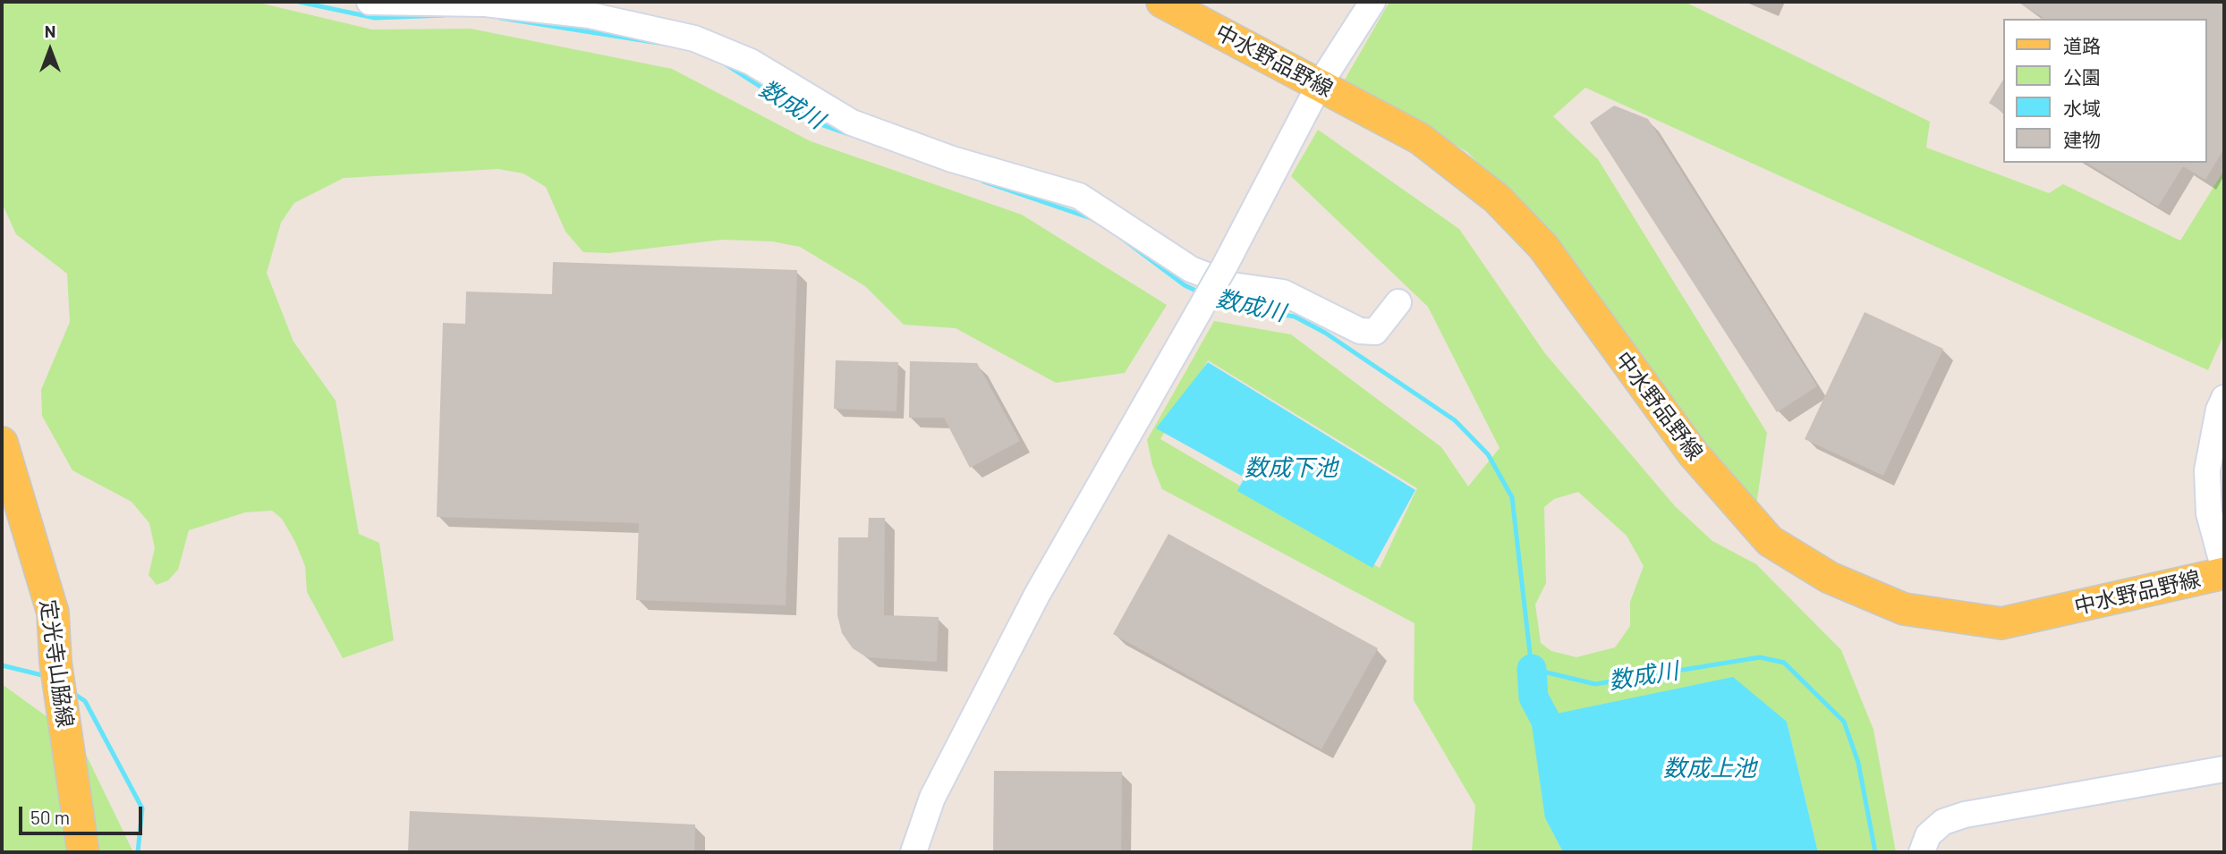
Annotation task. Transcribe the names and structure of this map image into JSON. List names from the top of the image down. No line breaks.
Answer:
{"streets":{"main road":["中水野品野線","定光寺山脇線"]},"water":["数成川","数成下池","数成上池"],"legend":["道路","公園","水域","建物"],"scale_bar":"50 m","north":"top"}
